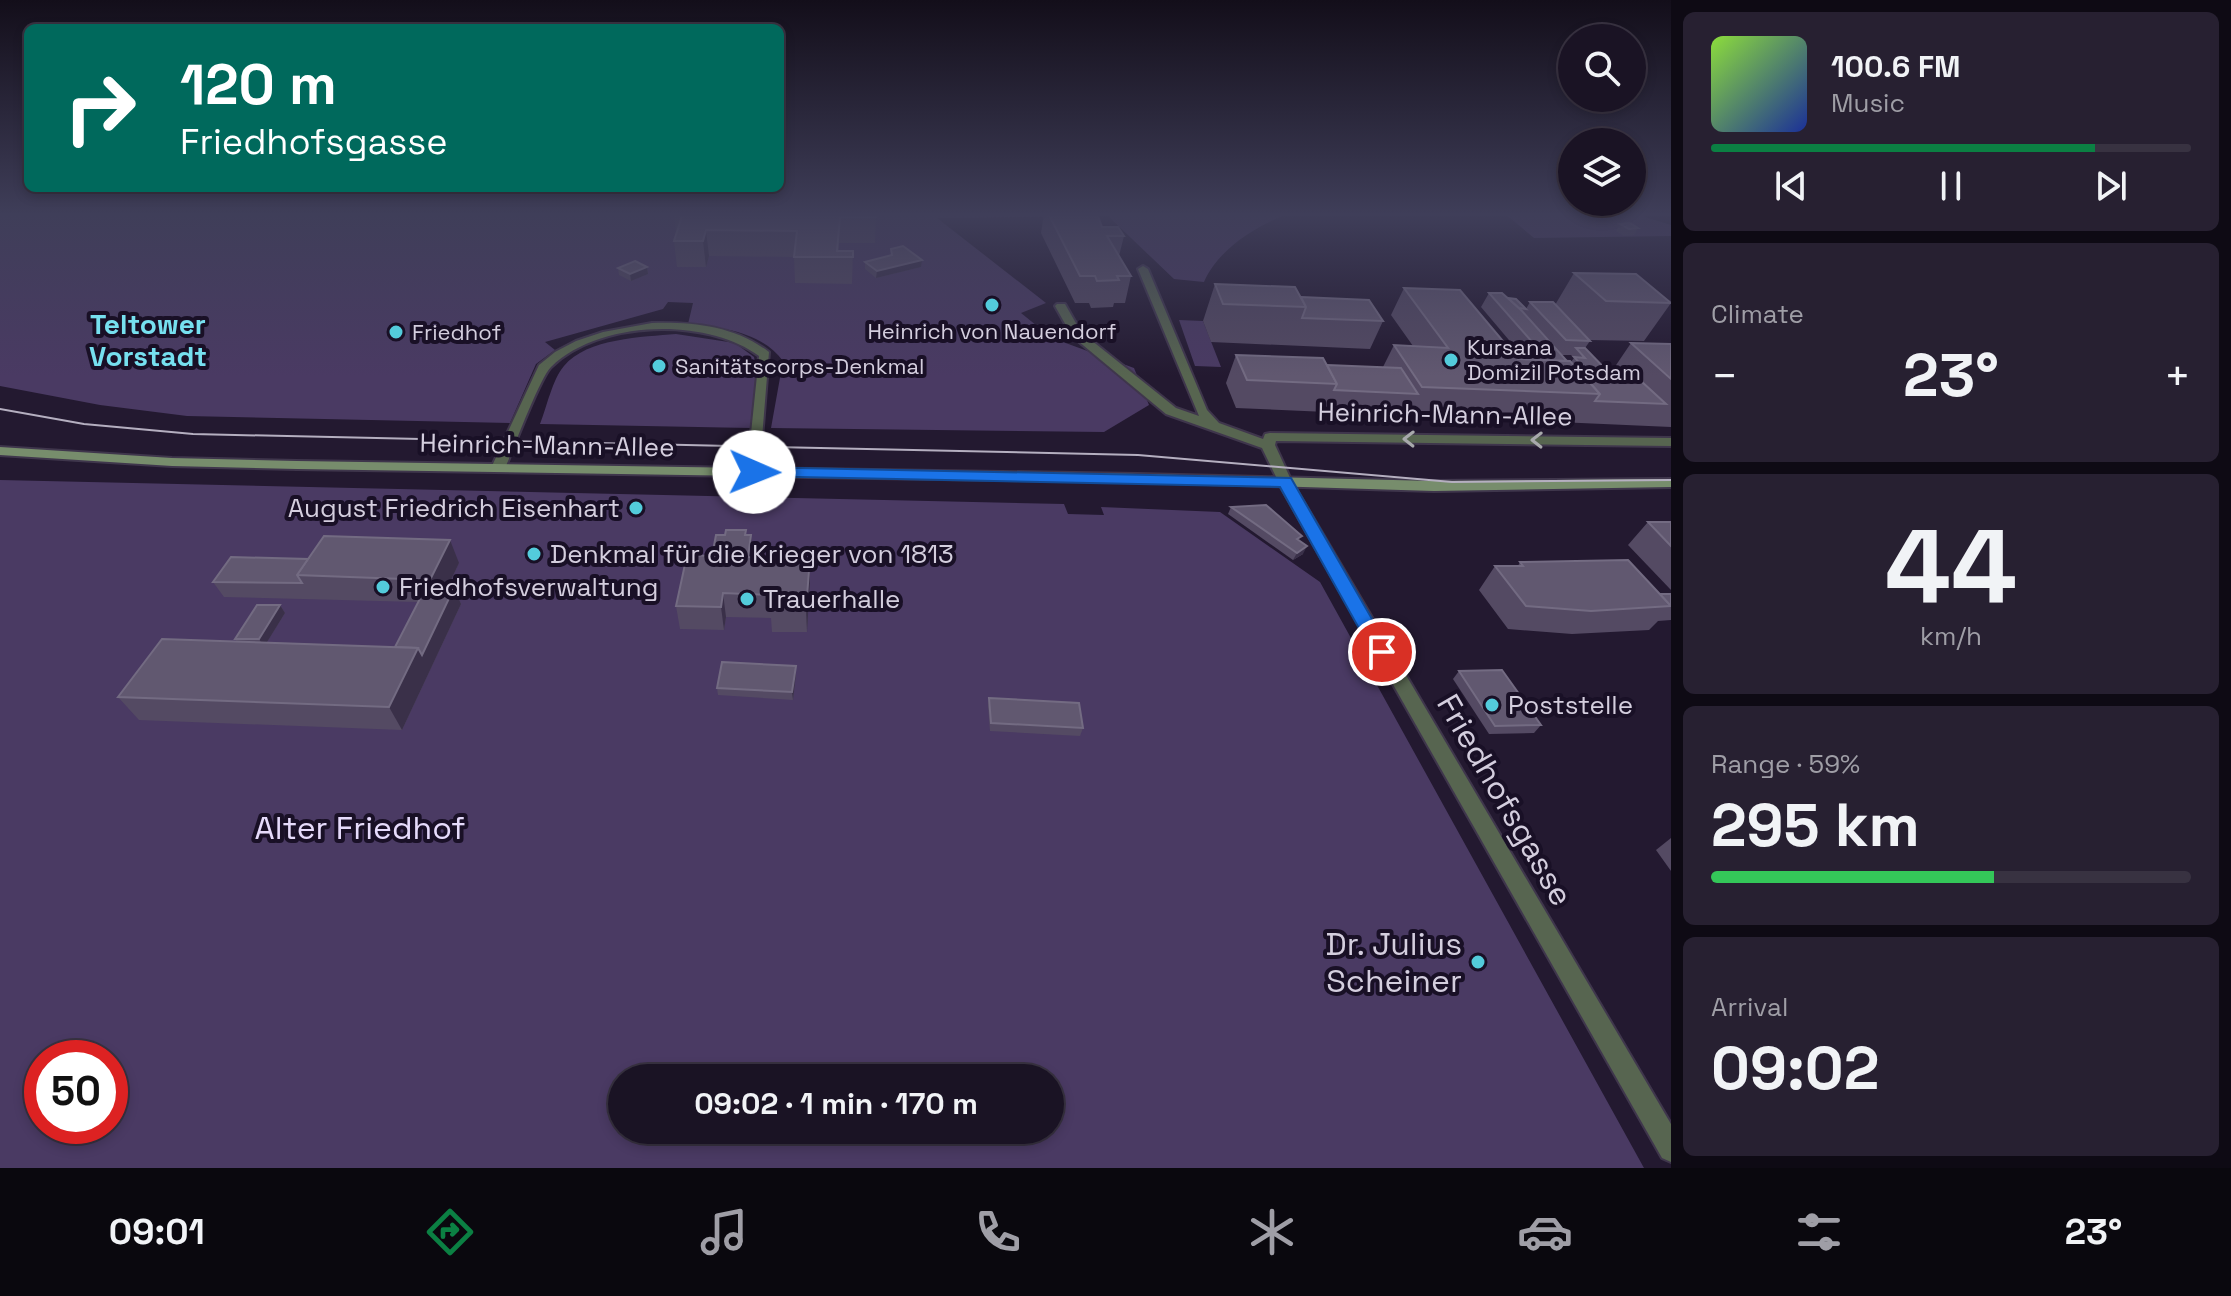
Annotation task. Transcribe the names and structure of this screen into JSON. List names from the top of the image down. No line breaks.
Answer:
{"streets":{"main road":["Heinrich-Mann-Allee"],"street":["Friedhofsgasse"]},"crossings":[["Heinrich-Mann-Allee","Friedhofsgasse"]],"districts":["Teltower Vorstadt"],"parks":["Alter Friedhof"],"places":["Heinrich von Nauendorf","Friedhof","Kursana Domizil Potsdam","Sanitätscorps-Denkmal","August Friedrich Eisenhart","Denkmal für die Krieger von 1813","Friedhofsverwaltung","Trauerhalle","Poststelle","Dr. Julius Scheiner"],"page":{"turn":["120 m","Friedhofsgasse"],"song":["100.6 FM","Music"],"tile":["Climate",["44","km/h"],["Range · 59%","295 km"],["Arrival","09:02"]],"heat":["−","23°","+"],"limit":"50","trip":"09:02 · 1 min · 170 m","tabs":["09:01","23°"]}}
